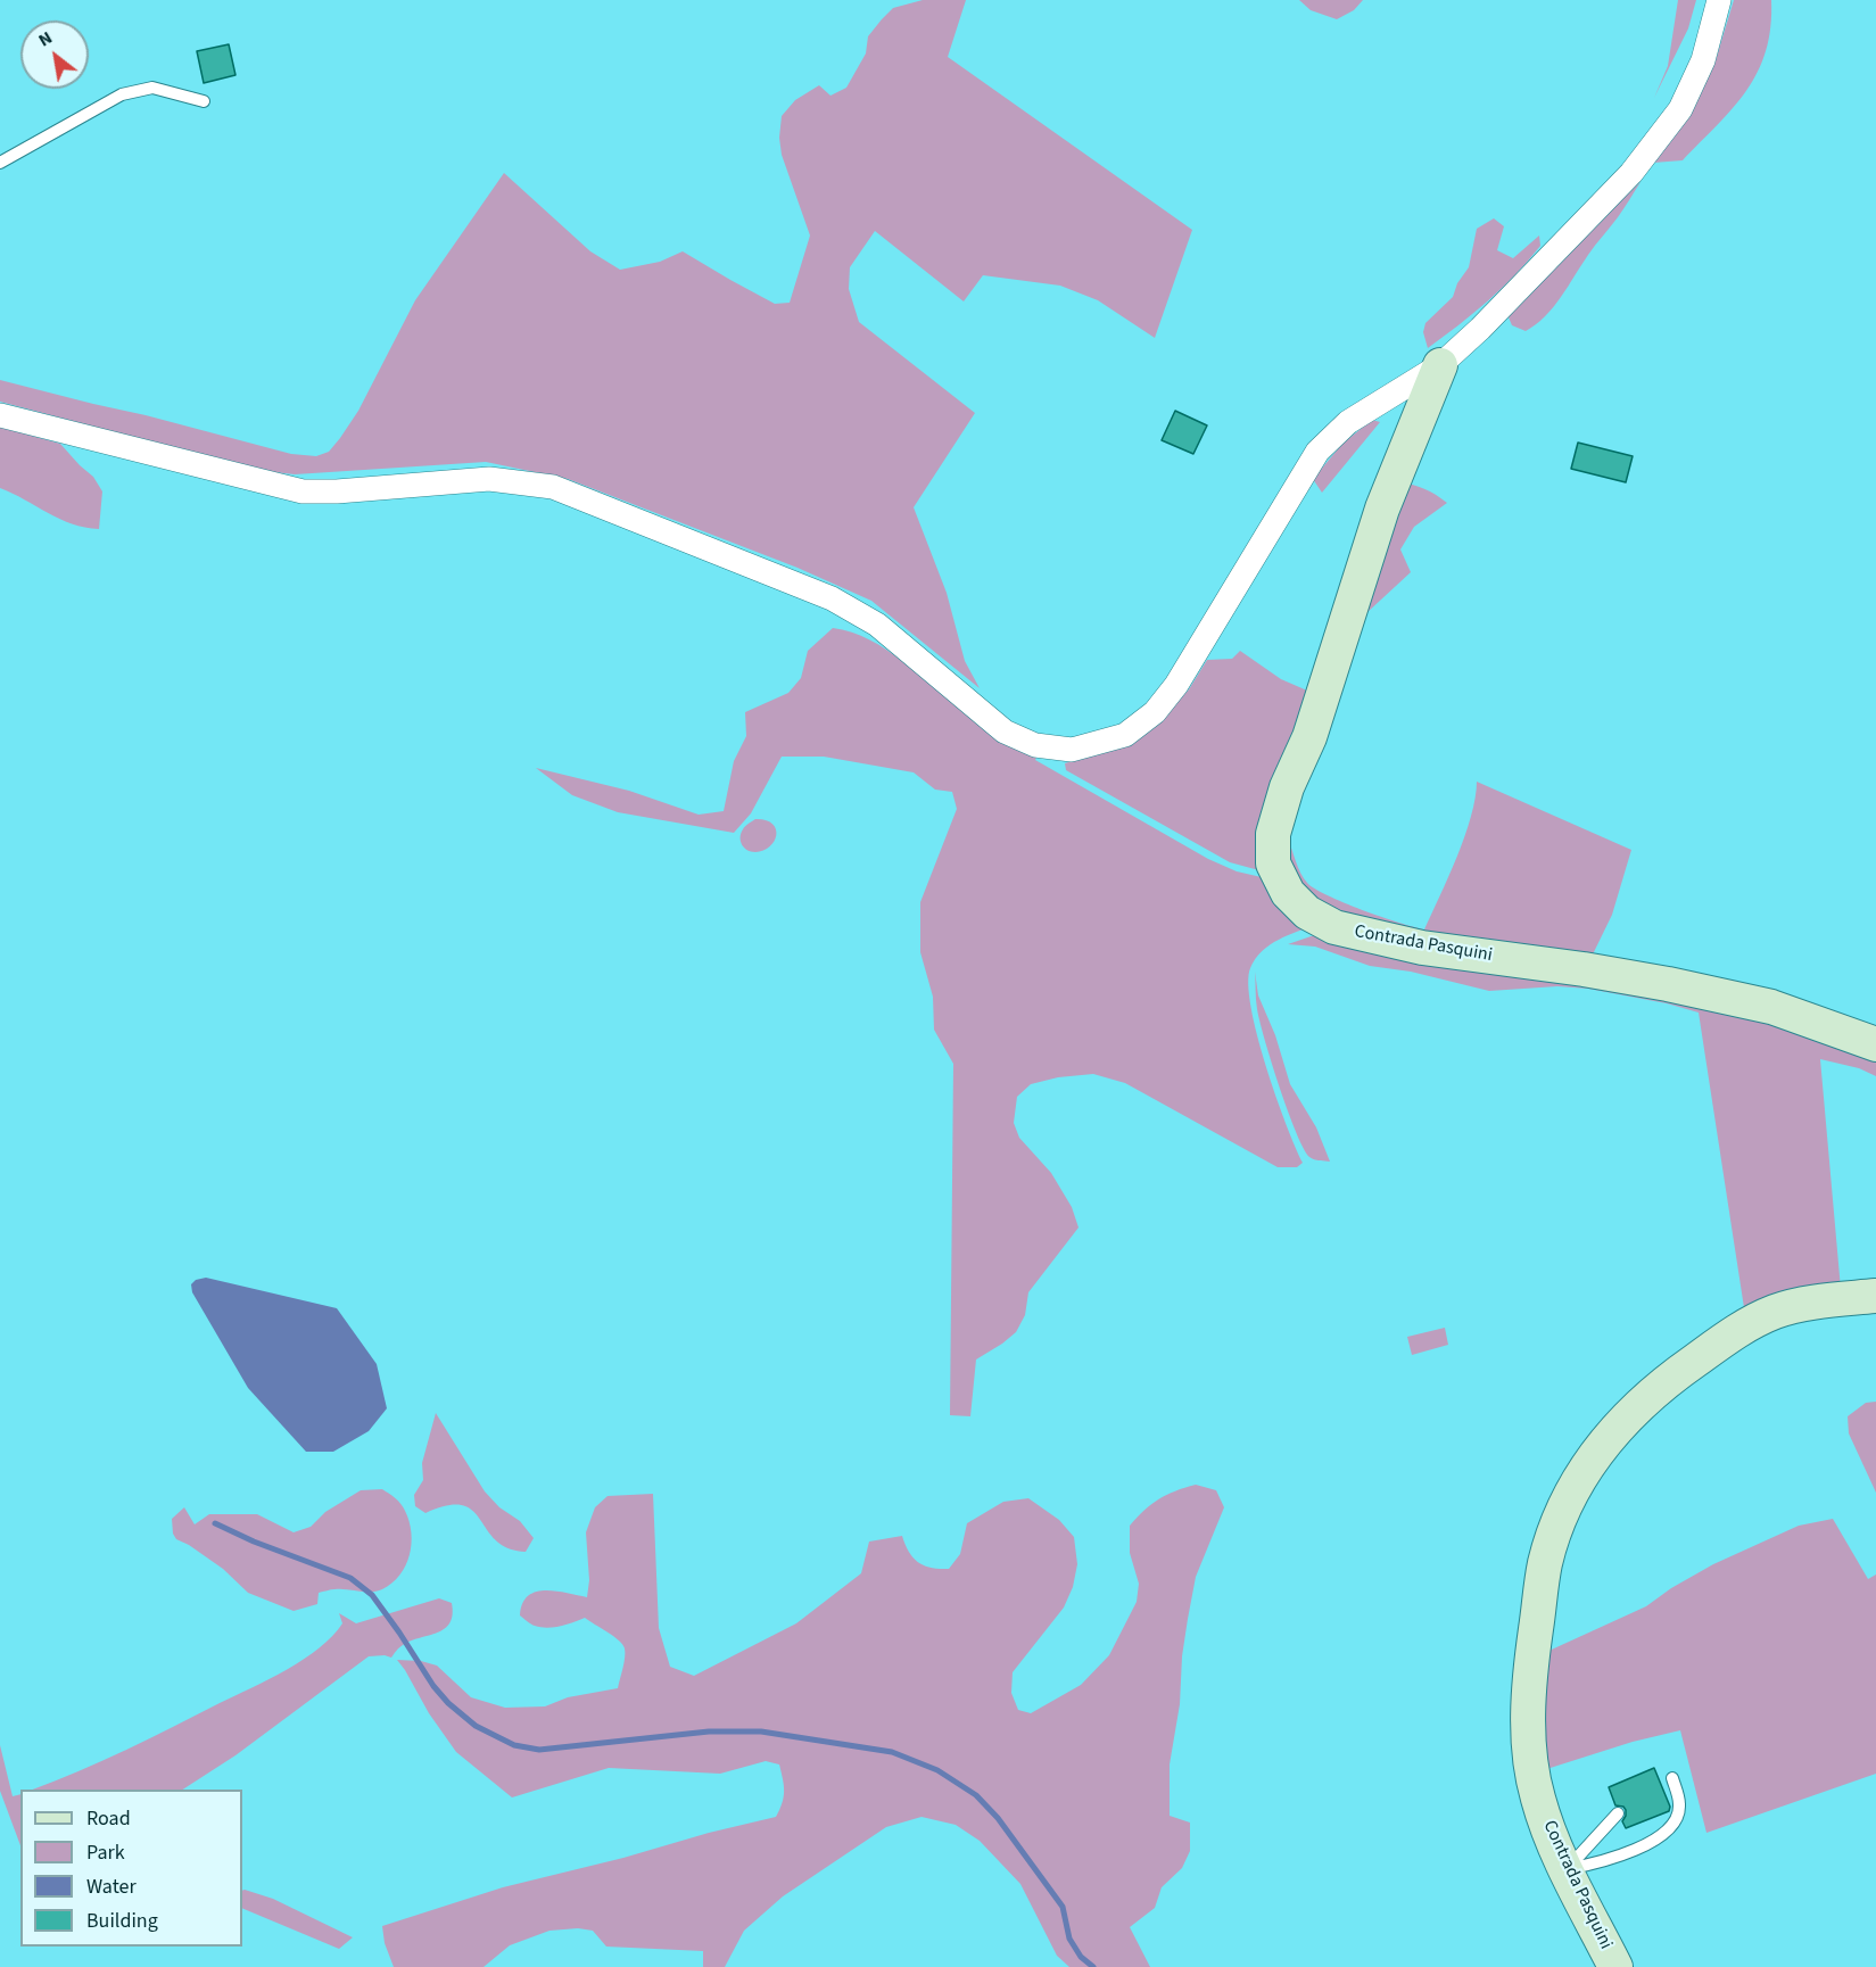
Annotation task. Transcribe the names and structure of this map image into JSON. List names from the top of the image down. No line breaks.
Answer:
{"streets":{"street":["Contrada Pasquini"]},"legend":["Road","Park","Water","Building"],"north":"top left"}
